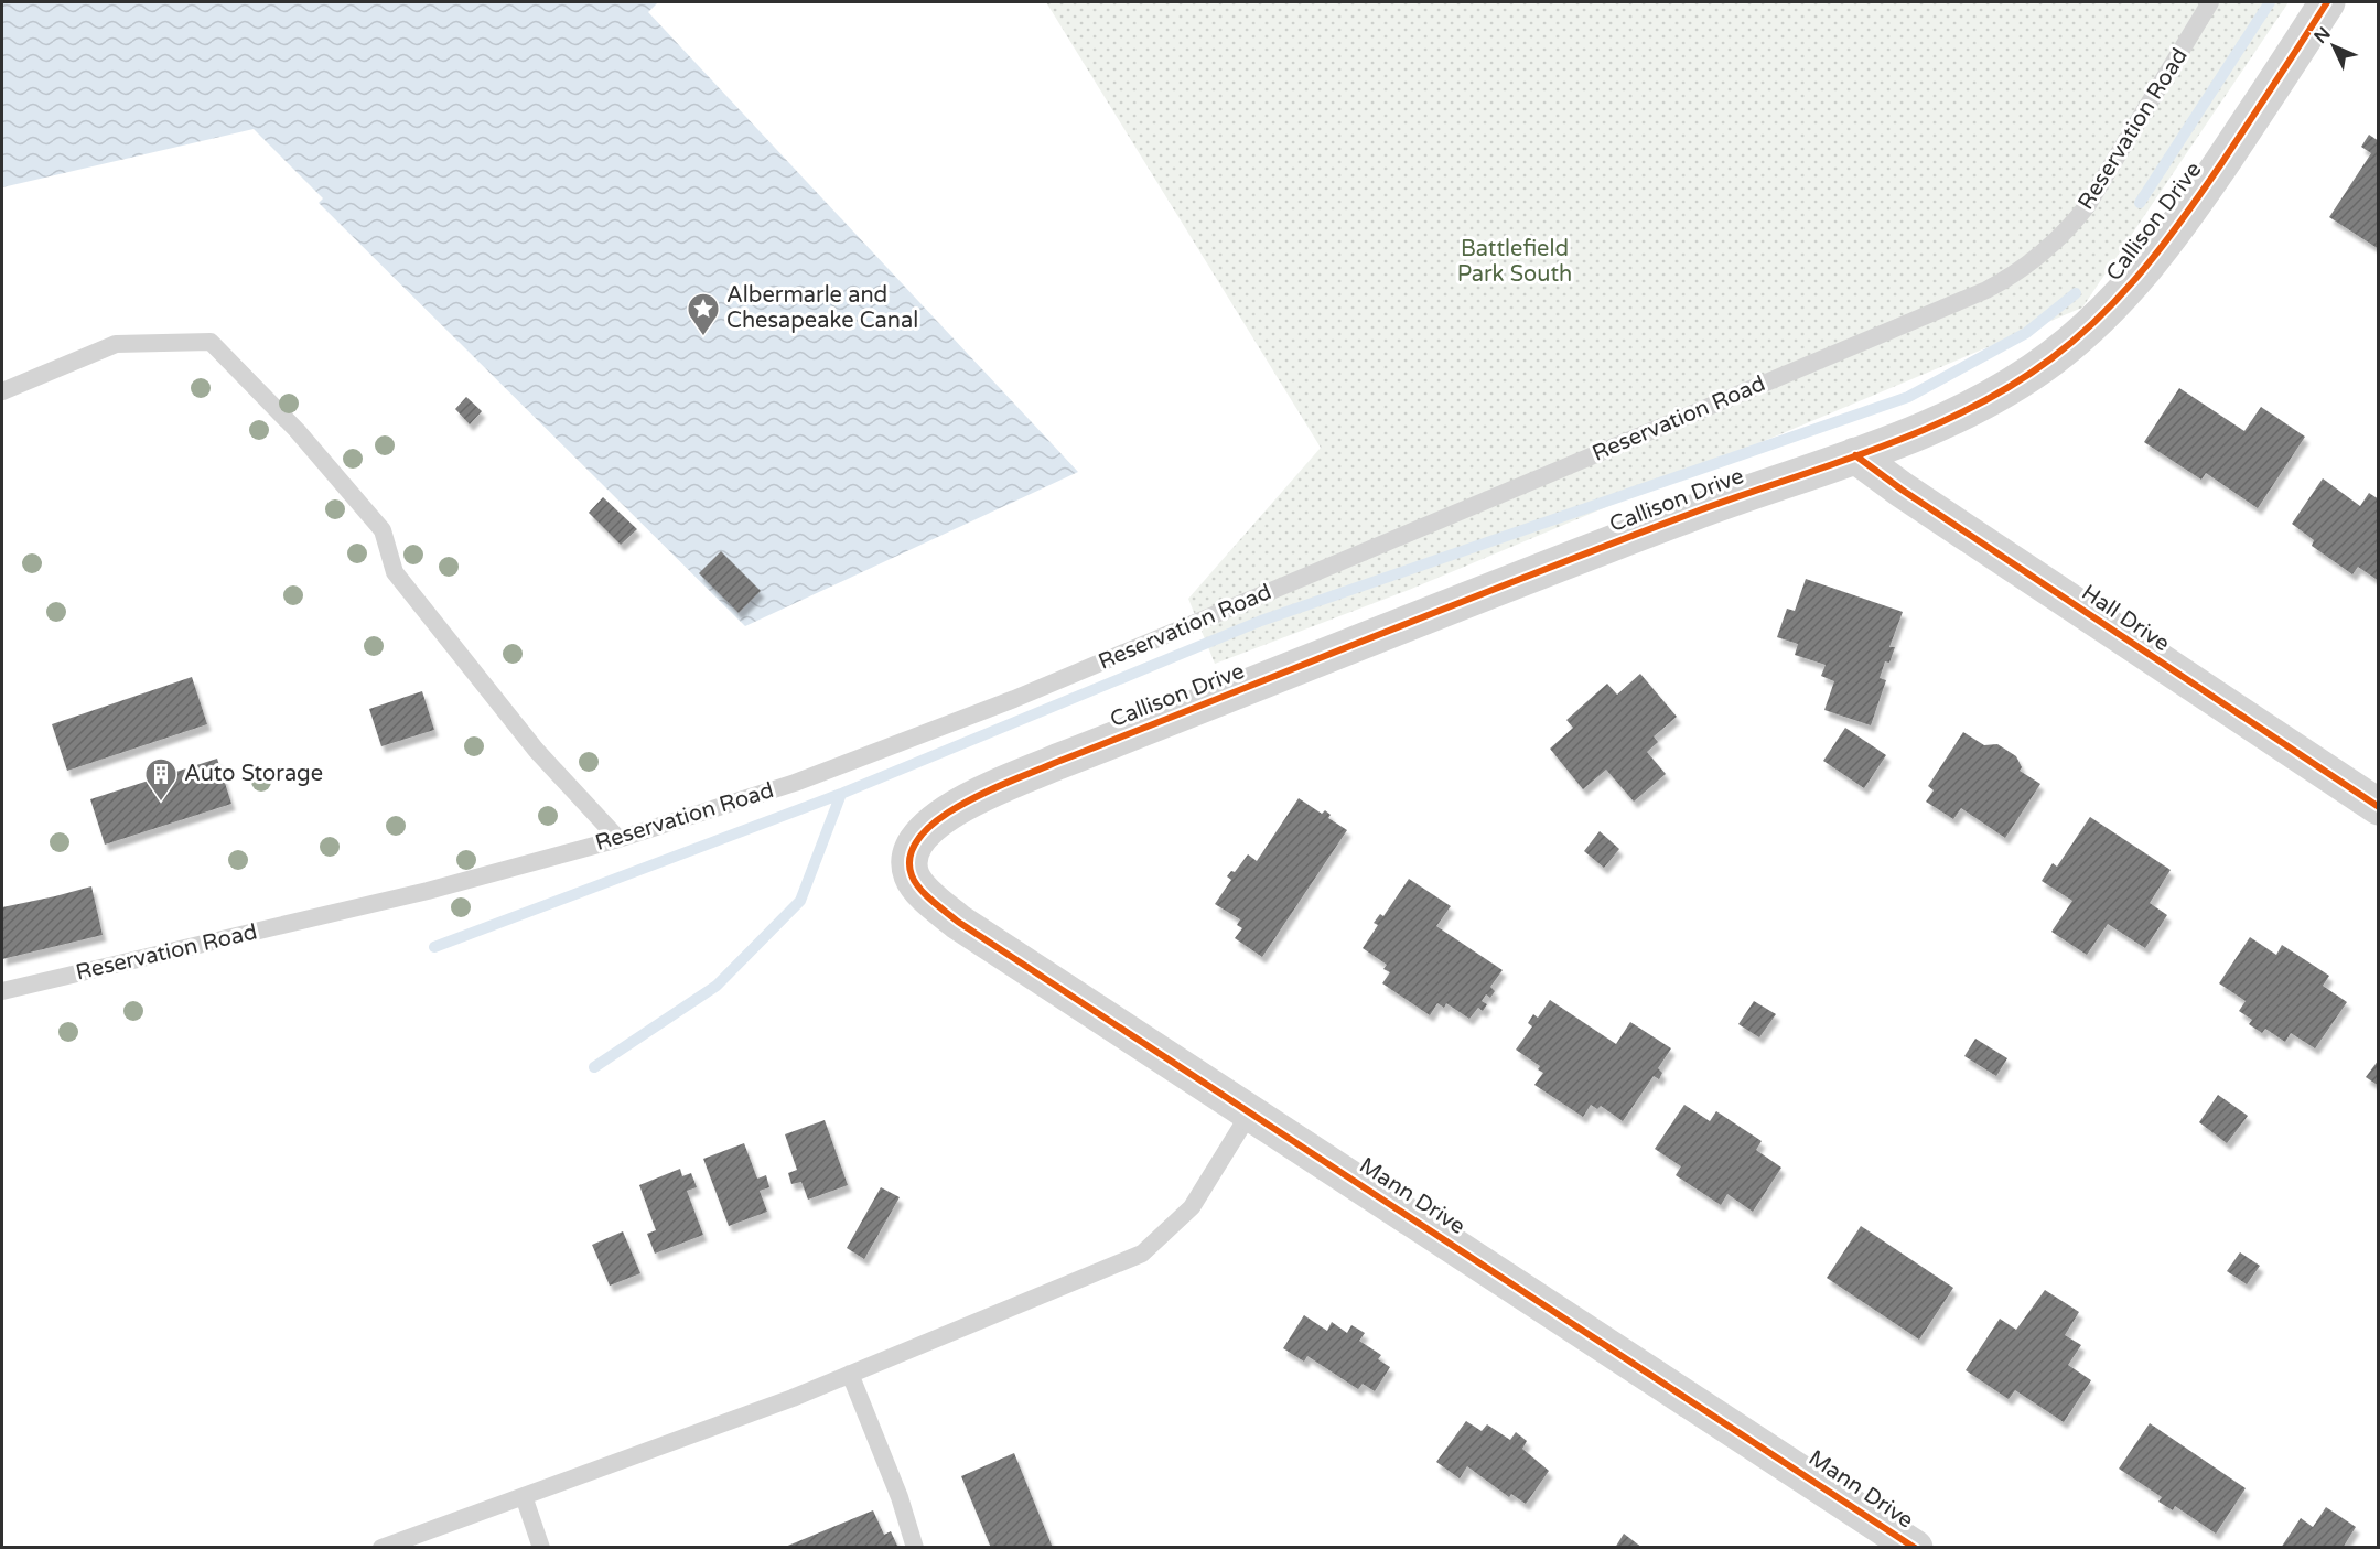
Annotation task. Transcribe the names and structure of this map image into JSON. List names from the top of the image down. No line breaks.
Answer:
{"streets":{"street":["Callison Drive","Hall Drive","Mann Drive"],"lane":["Reservation Road"]},"crossings":[["Callison Drive","Hall Drive"],["Callison Drive","Mann Drive"]],"parks":["Battlefield Park South"],"places":{"place":["Albermarle and Chesapeake Canal"],"building":["Auto Storage"]},"north":"top left"}
